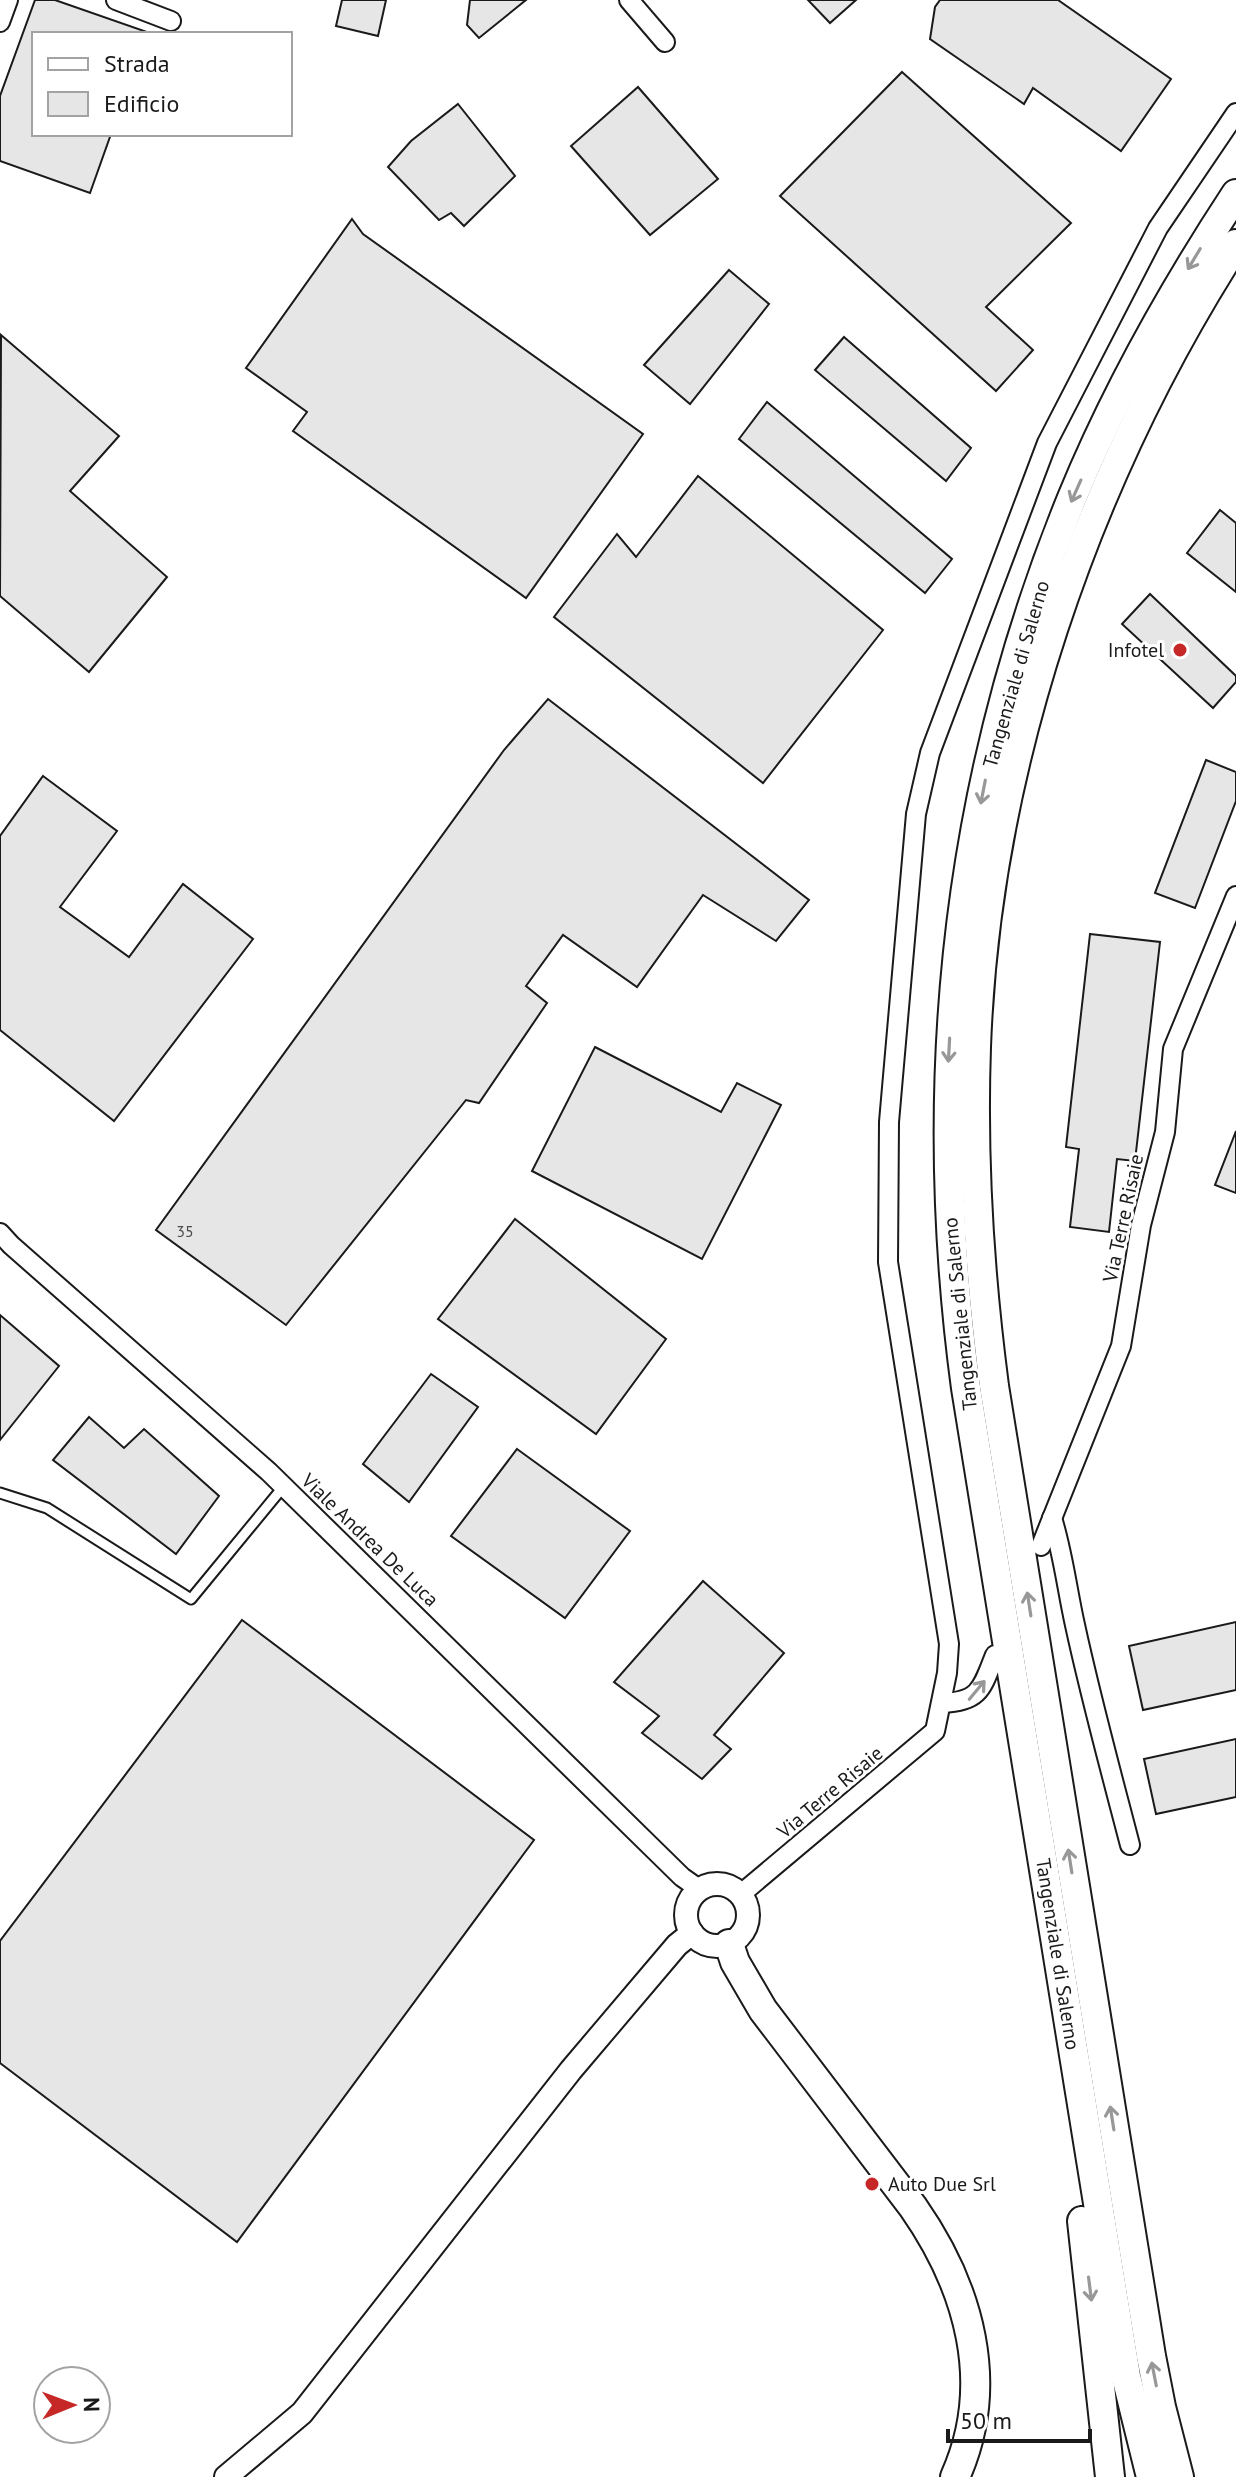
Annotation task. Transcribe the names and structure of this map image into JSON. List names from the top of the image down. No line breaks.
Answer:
{"streets":{"highway":["Tangenziale di Salerno"],"street":["Via Terre Risaie","Viale Andrea De Luca"]},"crossings":[["Via Terre Risaie","Viale Andrea De Luca"]],"places":["Infotel","Auto Due Srl"],"house_numbers":["35"],"legend":["Strada","Edificio"],"scale_bar":"50 m","north":"right"}
